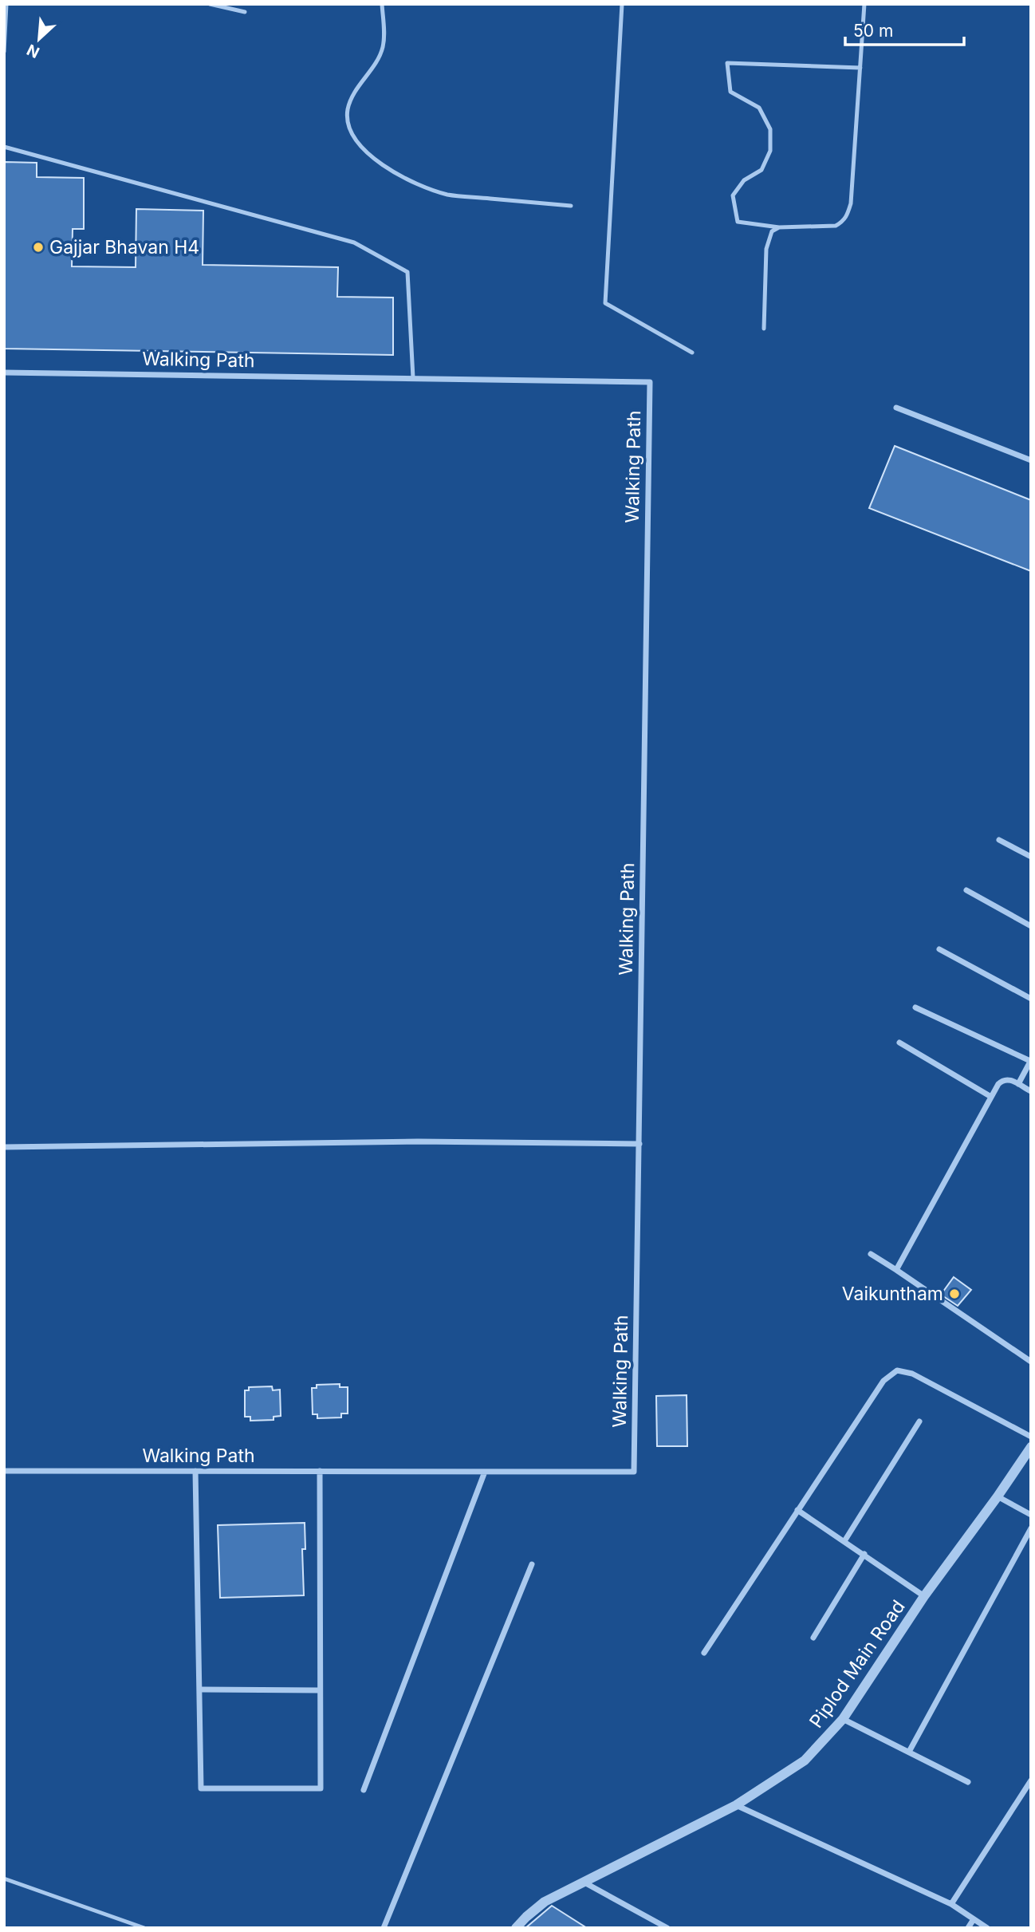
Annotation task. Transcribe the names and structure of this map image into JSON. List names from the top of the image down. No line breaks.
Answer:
{"streets":{"street":["Walking Path","Piplod Main Road"]},"places":["Gajjar Bhavan H4","Vaikuntham"],"scale_bar":"50 m","north":"bottom left"}
